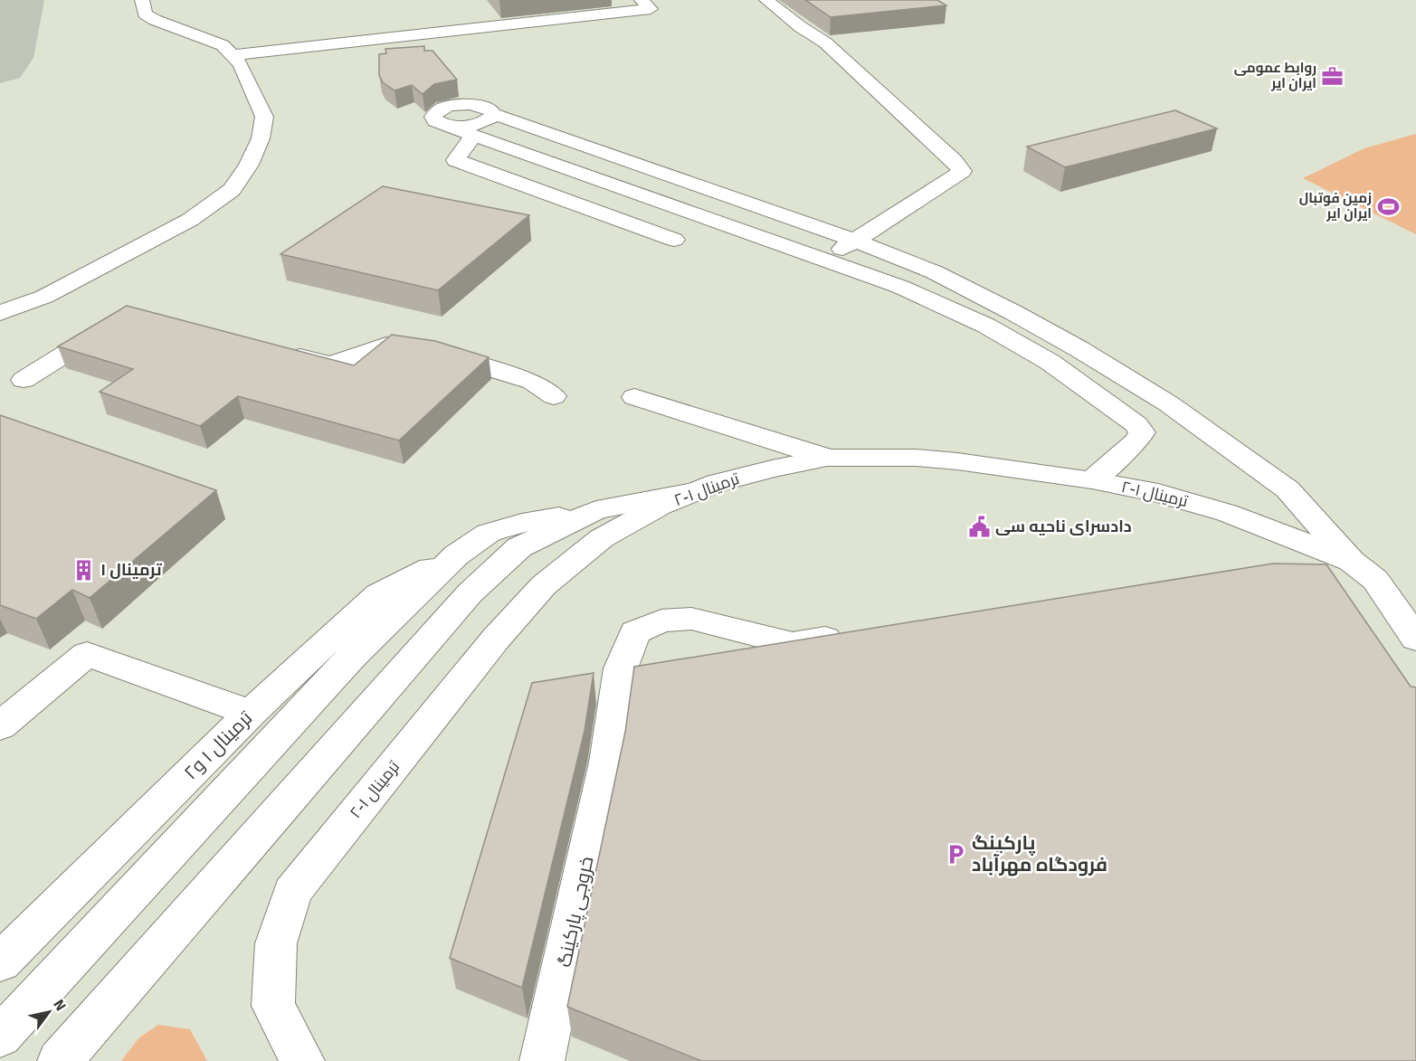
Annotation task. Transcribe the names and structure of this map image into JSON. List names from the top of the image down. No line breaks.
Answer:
{"streets":{"main road":["ترمینال ۱-۲","ترمینال ۱ و۲","خروجی پارکینگ"]},"places":{"office":["روابط عمومی ایران ایر"],"sports":["زمین فوتبال ایران ایر"],"public building":["دادسرای ناحیه سی"],"building":["ترمینال ۱"],"parking":["پارکینگ فرودگاه مهرآباد"]},"north":"top right"}
